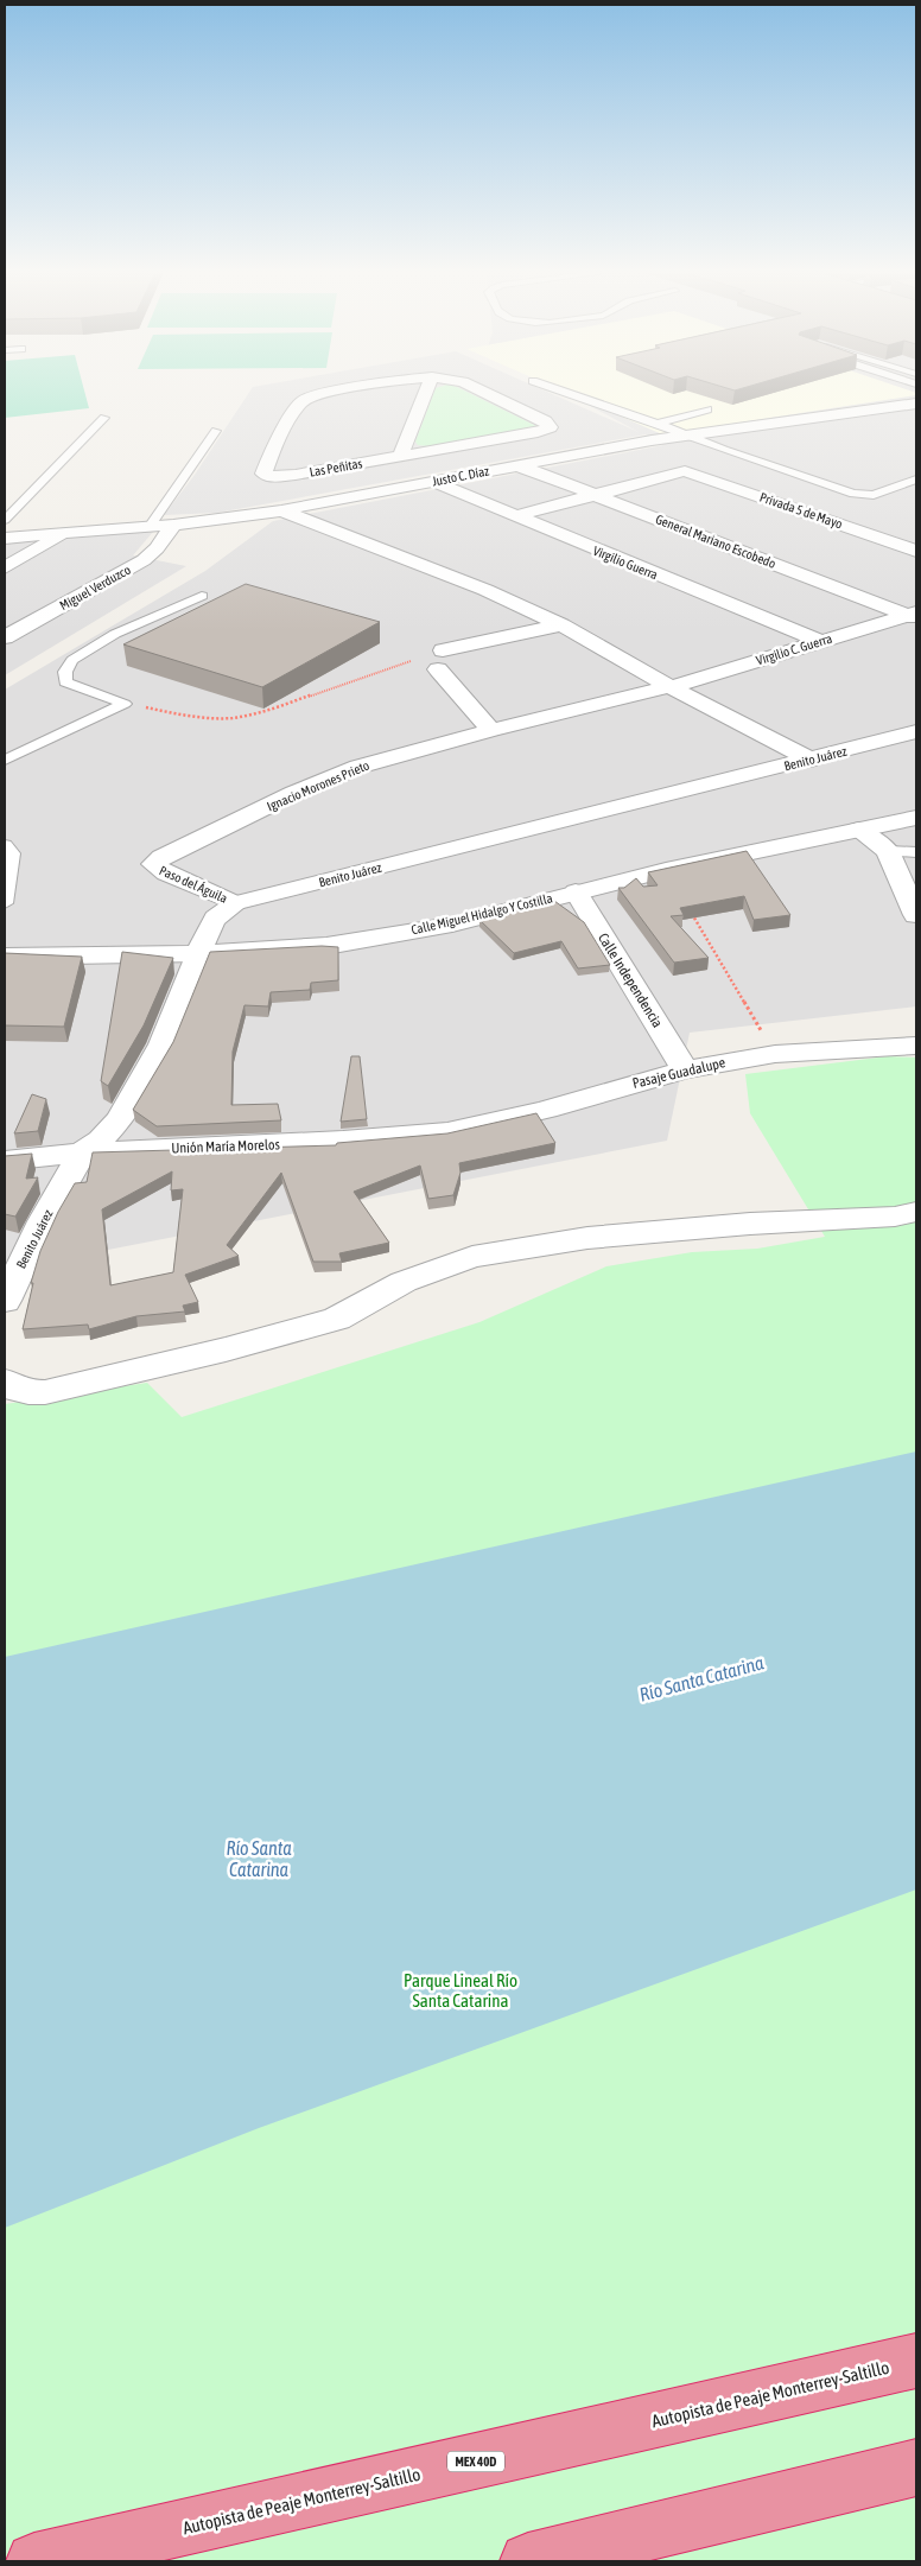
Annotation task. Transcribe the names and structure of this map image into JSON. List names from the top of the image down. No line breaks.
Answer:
{"streets":{"highway":["Autopista de Peaje Monterrey-Saltillo","MEX 40D"],"street":["Las Peñitas","Justo C. Díaz","Privada 5 de Mayo","General Mariano Escobedo","Virgilio Guerra","Miguel Verduzco","Virgilio C. Guerra","Benito Juárez","Ignacio Morones Prieto","Paso del Águila","Calle Miguel Hidalgo Y Costilla","Calle Independencia","Pasaje Guadalupe","Unión María Morelos"]},"crossings":[["Las Peñitas","General Mariano Escobedo"],["Justo C. Díaz","General Mariano Escobedo"],["Justo C. Díaz","Virgilio Guerra"],["Justo C. Díaz","Miguel Verduzco"],["Privada 5 de Mayo","General Mariano Escobedo"],["General Mariano Escobedo","Virgilio C. Guerra"],["Virgilio Guerra","Virgilio C. Guerra"],["Virgilio C. Guerra","Ignacio Morones Prieto"],["Benito Juárez","Paso del Águila"],["Benito Juárez","Calle Miguel Hidalgo Y Costilla"],["Benito Juárez","Unión María Morelos"],["Ignacio Morones Prieto","Paso del Águila"],["Calle Miguel Hidalgo Y Costilla","Calle Independencia"],["Calle Independencia","Pasaje Guadalupe"],["Pasaje Guadalupe","Unión María Morelos"]],"water":["Río Santa Catarina"],"parks":["Parque Lineal Río Santa Catarina"]}
